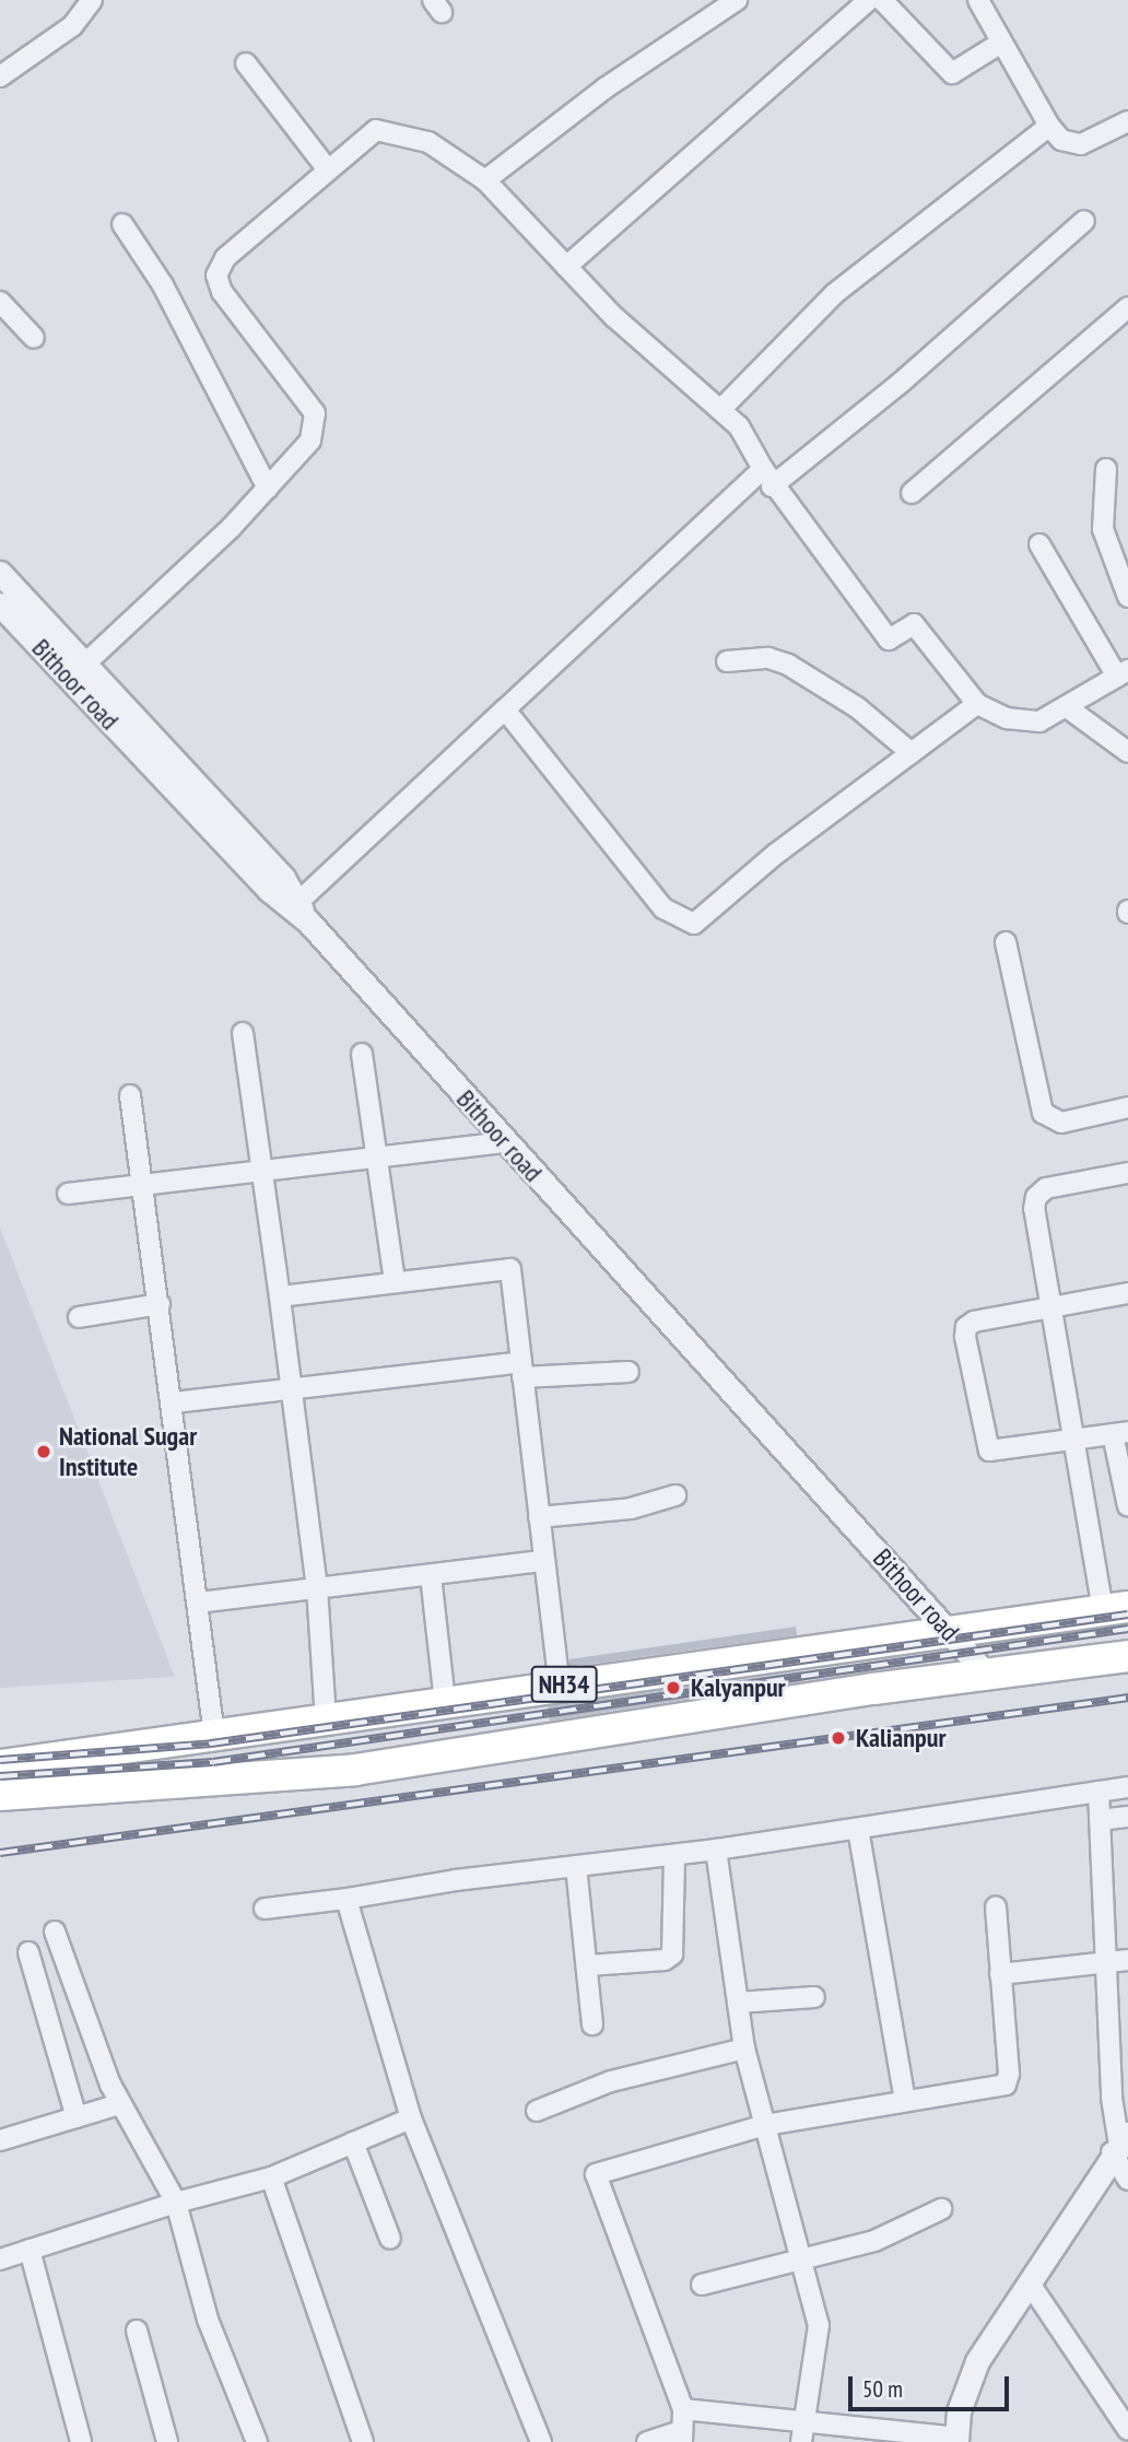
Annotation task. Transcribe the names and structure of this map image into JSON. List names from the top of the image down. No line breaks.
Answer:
{"streets":{"highway":["NH34"],"street":["Bithoor road"]},"crossings":[["Bithoor road","NH34"]],"places":["National Sugar Institute","Kalyanpur","Kalianpur"],"scale_bar":"50 m"}
